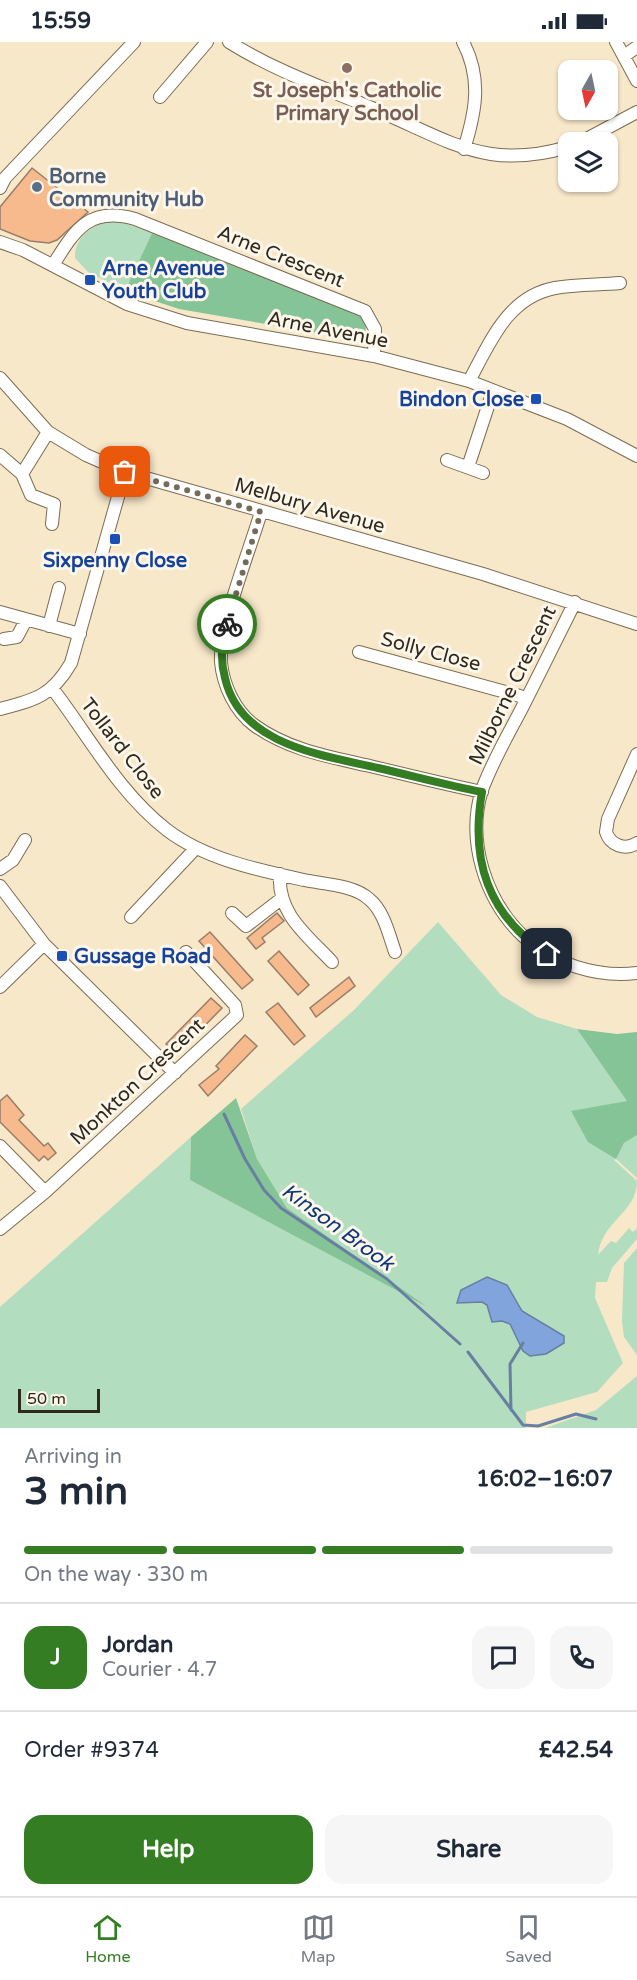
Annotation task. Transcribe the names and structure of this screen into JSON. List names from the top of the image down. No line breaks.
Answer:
{"streets":{"street":["Arne Crescent","Arne Avenue","Melbury Avenue","Solly Close","Milborne Crescent","Tollard Close","Monkton Crescent"]},"crossings":[["Arne Crescent","Arne Avenue"],["Melbury Avenue","Milborne Crescent"],["Solly Close","Milborne Crescent"]],"water":["Kinson Brook"],"places":{"other":["St Joseph's Catholic Primary School","Borne Community Hub"],"transit":["Arne Avenue Youth Club","Bindon Close","Sixpenny Close","Gussage Road"]},"scale_bar":"50 m","north":"bottom","page":{"status":"15:59","scale":"50 m","heading":["3 min","Arriving in","16:02–16:07"],"panel":["Jordan","Courier · 4.7","Order #9374","£42.54"],"bar":"On the way · 330 m","round":"J","buttons":["Help","Share"],"tabs":["Home","Map","Saved"]}}
